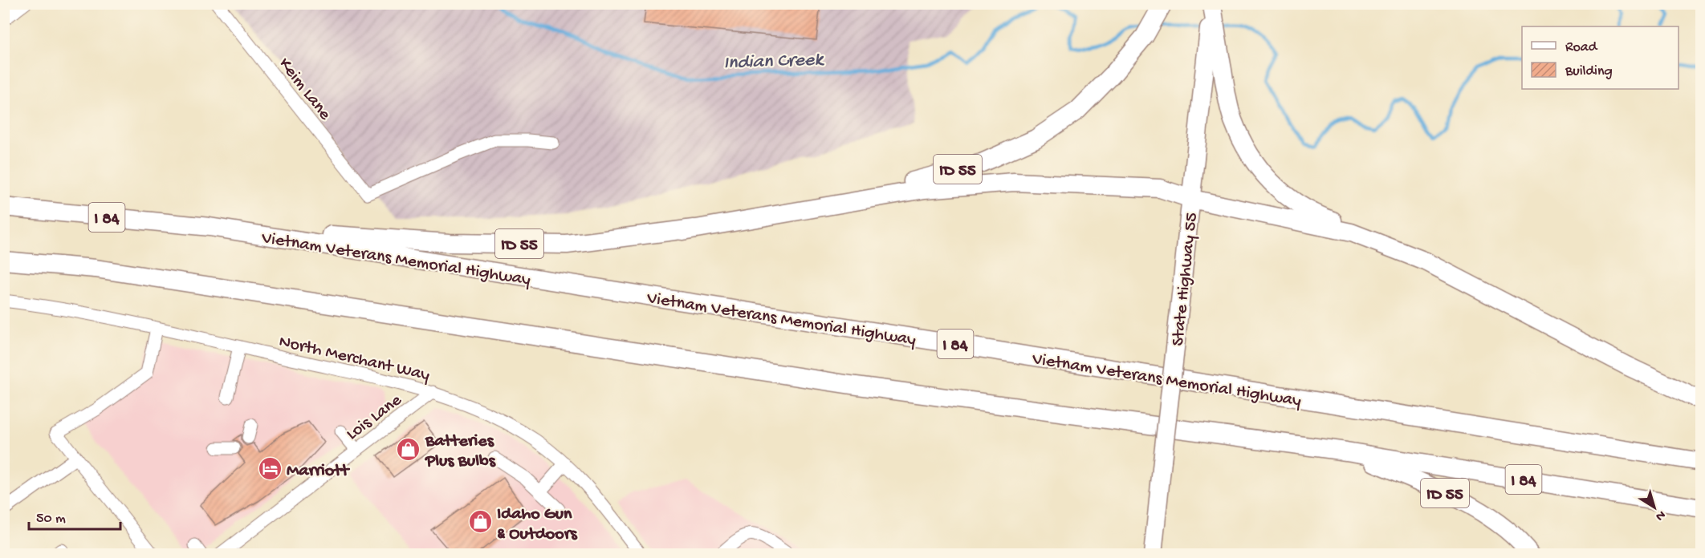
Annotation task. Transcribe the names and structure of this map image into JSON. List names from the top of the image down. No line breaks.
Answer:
{"streets":{"highway":["ID 55","I 84","Vietnam Veterans Memorial Highway","State Highway 55"],"street":["Keim Lane","North Merchant Way","Lois Lane"]},"crossings":[["ID 55","I 84"],["ID 55","Vietnam Veterans Memorial Highway"],["North Merchant Way","Lois Lane"]],"water":["Indian Creek"],"places":{"shop":["Batteries Plus Bulbs","Idaho Gun & Outdoors"],"hotel":["Marriott"]},"legend":["Road","Building"],"scale_bar":"50 m","north":"bottom right"}
